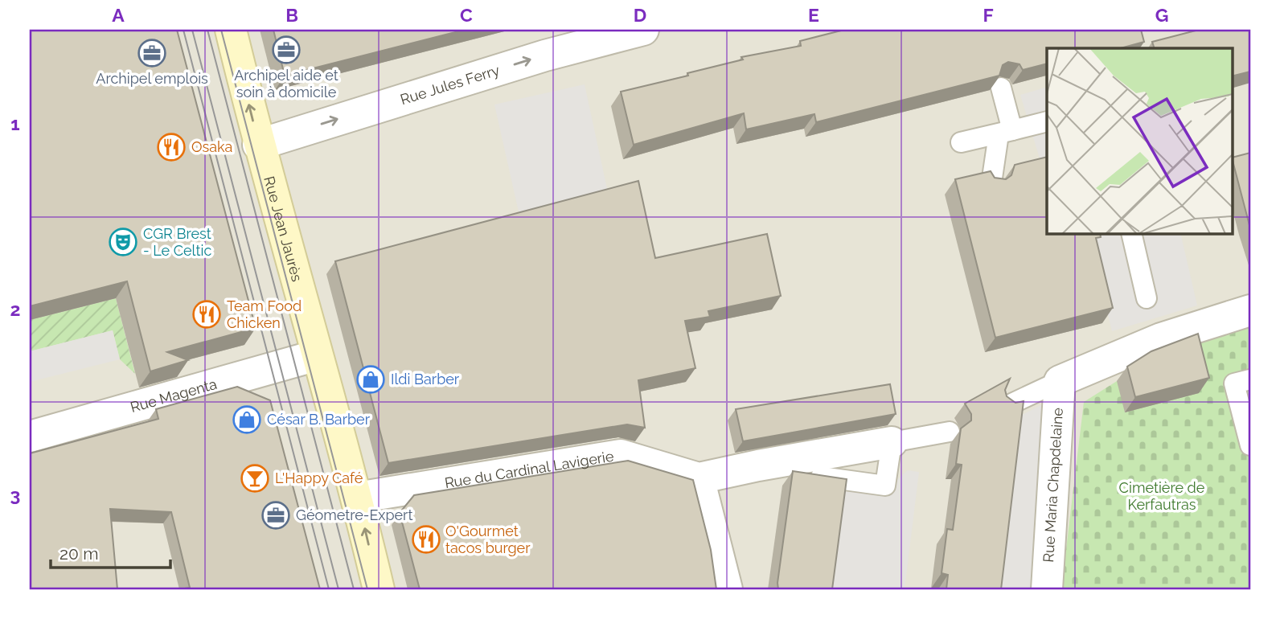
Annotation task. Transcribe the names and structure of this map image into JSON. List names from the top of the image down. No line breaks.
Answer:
{"streets":{"street":["Rue Jules Ferry","Rue Jean Jaurès","Rue Magenta","Rue du Cardinal Lavigerie","Rue Maria Chapdelaine"]},"crossings":[["Rue Jules Ferry","Rue Jean Jaurès"],["Rue Jean Jaurès","Rue Magenta"],["Rue Jean Jaurès","Rue du Cardinal Lavigerie"]],"one_way":["Rue Jules Ferry","Rue Jean Jaurès"],"parks":["Cimetière de Kerfautras"],"places":{"office":["Archipel aide et soin à domicile","Archipel emplois","Géometre-Expert"],"restaurant":["Osaka","Team Food Chicken","O'Gourmet tacos burger"],"theatre":["CGR Brest - Le Celtic"],"shop":["Ildi Barber","César B. Barber"],"bar":["L'Happy Café"]},"scale_bar":"20 m","grid":{"columns":["A","B","C","D","E","F","G"],"rows":["1","2","3"]}}
